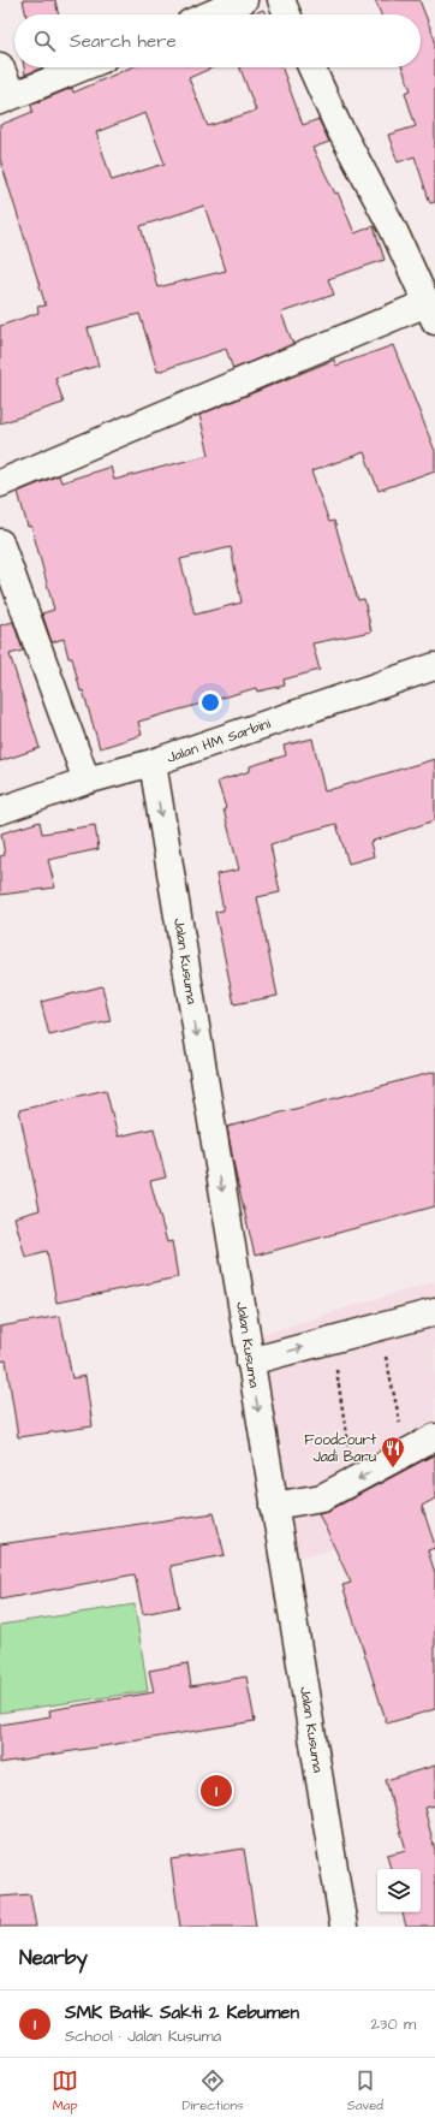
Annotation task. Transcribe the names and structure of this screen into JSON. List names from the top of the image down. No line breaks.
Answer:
{"streets":{"main road":["Jalan HM Sarbini","Jalan Kusuma"]},"crossings":[["Jalan HM Sarbini","Jalan Kusuma"]],"one_way":["Jalan Kusuma"],"places":{"restaurant":["Foodcourt Jadi Baru"]},"page":{"search":"Search here","pins":"1","heading":"Nearby","list":[{"mark":"1","name":"SMK Batik Sakti 2 Kebumen","note":"School · Jalan Kusuma","value":"230 m"}],"nav":["Map","Directions","Saved"]}}
